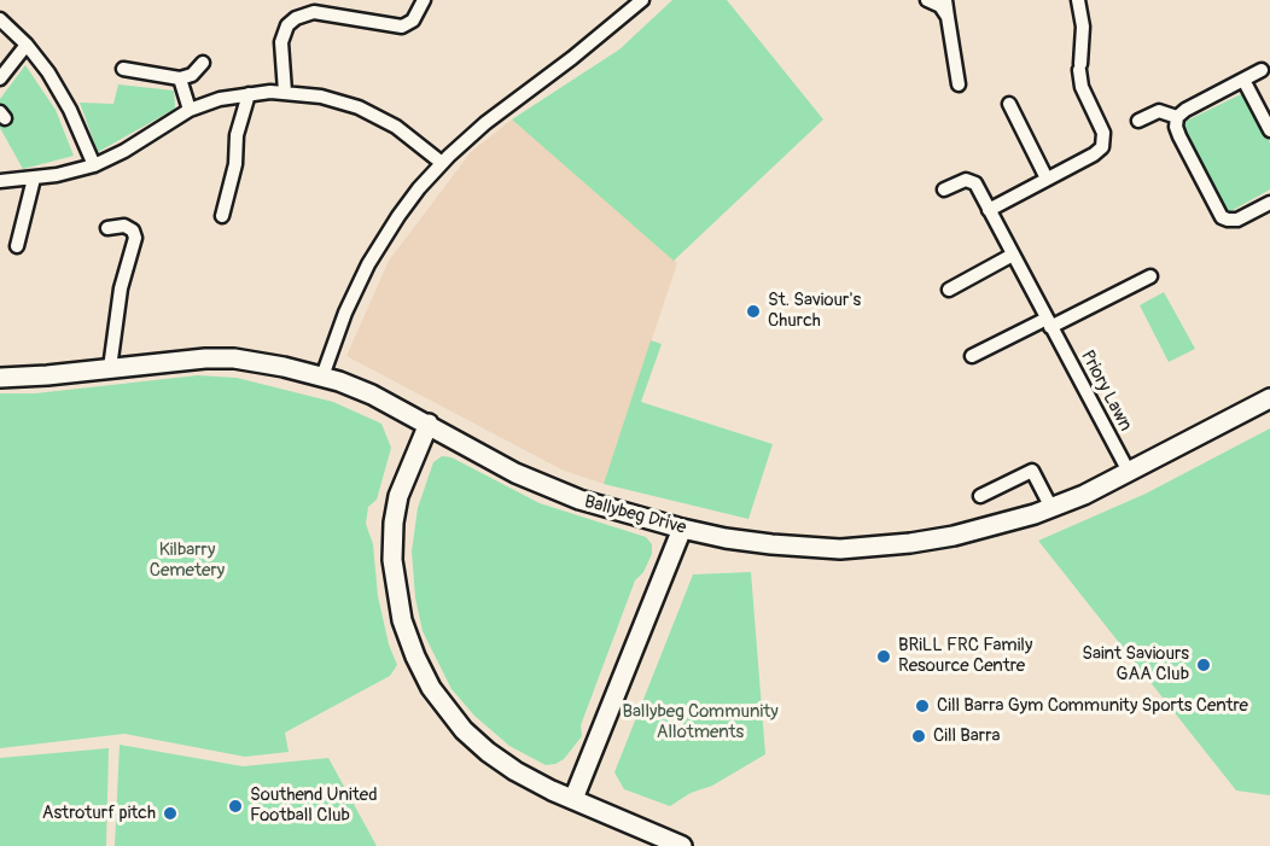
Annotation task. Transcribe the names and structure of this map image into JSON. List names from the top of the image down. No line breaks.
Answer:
{"streets":{"street":["Priory Lawn","Ballybeg Drive"]},"crossings":[["Priory Lawn","Ballybeg Drive"]],"parks":["Kilbarry Cemetery","Ballybeg Community Allotments"],"places":["St. Saviour's Church","BRiLL FRC Family Resource Centre","Saint Saviours GAA Club","Cill Barra Gym Community Sports Centre","Cill Barra","Southend United Football Club","Astroturf pitch"]}
